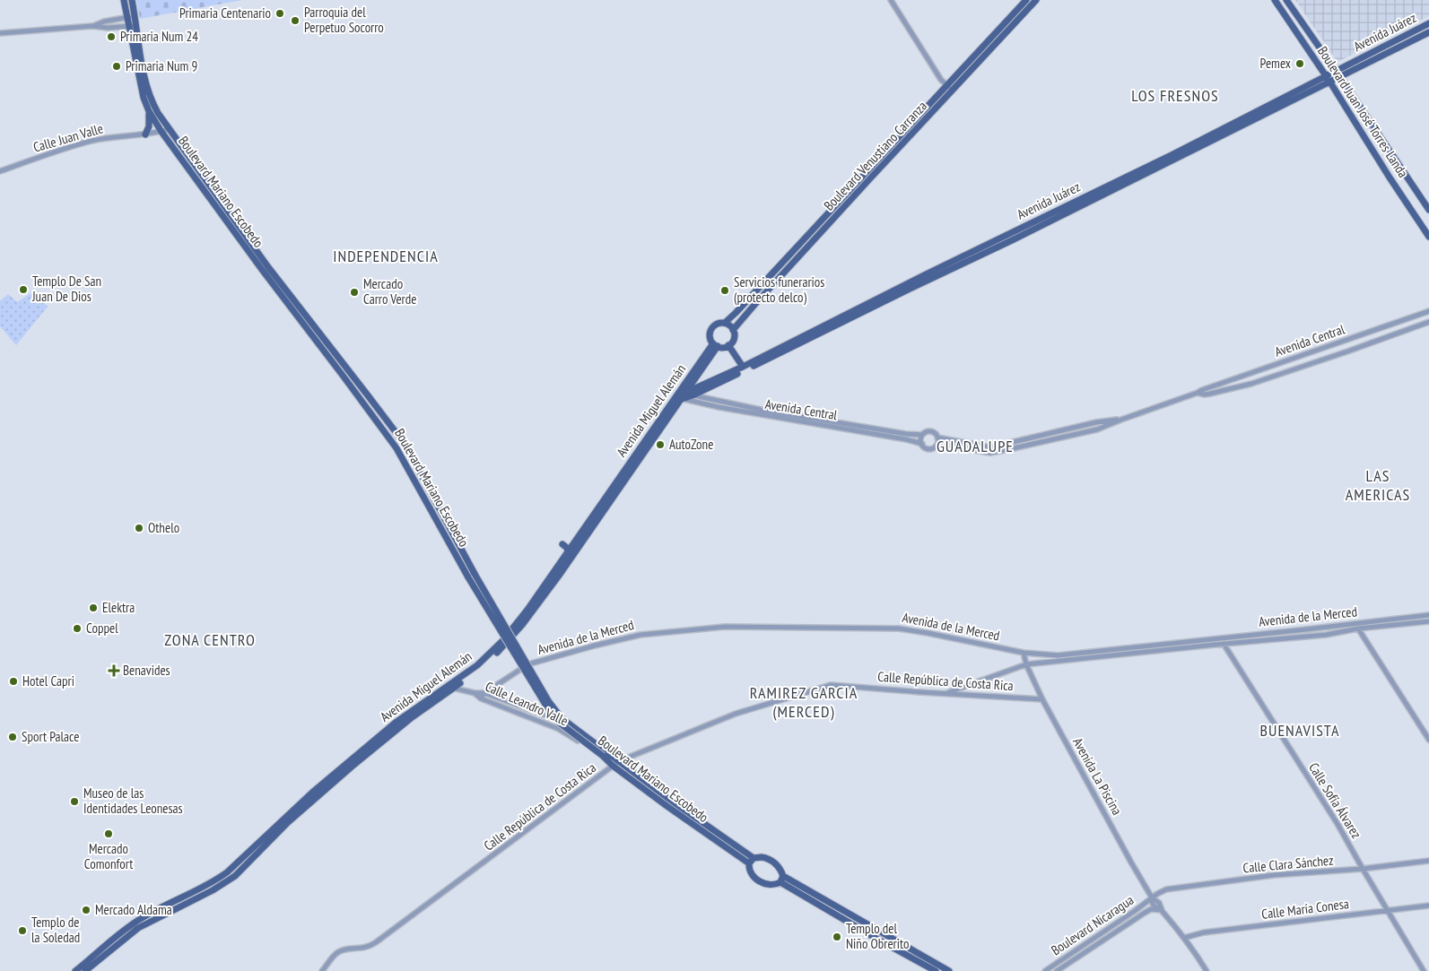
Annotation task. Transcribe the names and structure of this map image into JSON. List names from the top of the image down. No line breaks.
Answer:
{"streets":{"main road":["Avenida Juárez","Boulevard Juan José Torres Landa","Boulevard Venustiano Carranza","Boulevard Mariano Escobedo","Avenida Miguel Alemán"],"street":["Calle Juan Valle","Avenida Central","Avenida de la Merced","Calle República de Costa Rica","Calle Leandro Valle","Avenida La Piscina","Calle Sofía Álvarez","Calle Clara Sánchez","Calle María Conesa","Boulevard Nicaragua"]},"crossings":[["Avenida Juárez","Boulevard Juan José Torres Landa"],["Avenida Juárez","Avenida Central"],["Avenida Juárez","Avenida Miguel Alemán"],["Calle Juan Valle","Boulevard Mariano Escobedo"],["Boulevard Venustiano Carranza","Avenida Miguel Alemán"],["Boulevard Mariano Escobedo","Calle República de Costa Rica"],["Boulevard Mariano Escobedo","Calle Leandro Valle"],["Avenida Central","Avenida Miguel Alemán"],["Avenida Miguel Alemán","Calle Leandro Valle"],["Avenida de la Merced","Calle República de Costa Rica"],["Avenida de la Merced","Calle Leandro Valle"],["Avenida de la Merced","Avenida La Piscina"],["Avenida de la Merced","Calle Sofía Álvarez"],["Calle República de Costa Rica","Calle Leandro Valle"],["Calle República de Costa Rica","Avenida La Piscina"],["Avenida La Piscina","Calle Clara Sánchez"],["Avenida La Piscina","Calle María Conesa"],["Avenida La Piscina","Boulevard Nicaragua"],["Calle Sofía Álvarez","Calle Clara Sánchez"],["Calle Sofía Álvarez","Calle María Conesa"],["Calle Clara Sánchez","Boulevard Nicaragua"]],"districts":["LOS FRESNOS","INDEPENDENCIA","GUADALUPE","LAS AMERICAS","ZONA CENTRO","RAMIREZ GARCIA (MERCED)","BUENAVISTA"],"places":{"other":["Primaria Centenario","Parroquia del Perpetuo Socorro","Primaria Num 24","Pemex","Primaria Num 9","Templo De San Juan De Dios","Servicios funerarios (protecto delco)","Mercado Carro Verde","AutoZone","Othelo","Elektra","Coppel","Hotel Capri","Sport Palace","Museo de las Identidades Leonesas","Mercado Comonfort","Mercado Aldama","Templo de la Soledad","Templo del Niño Obrerito"],"health":["Benavides"]}}
